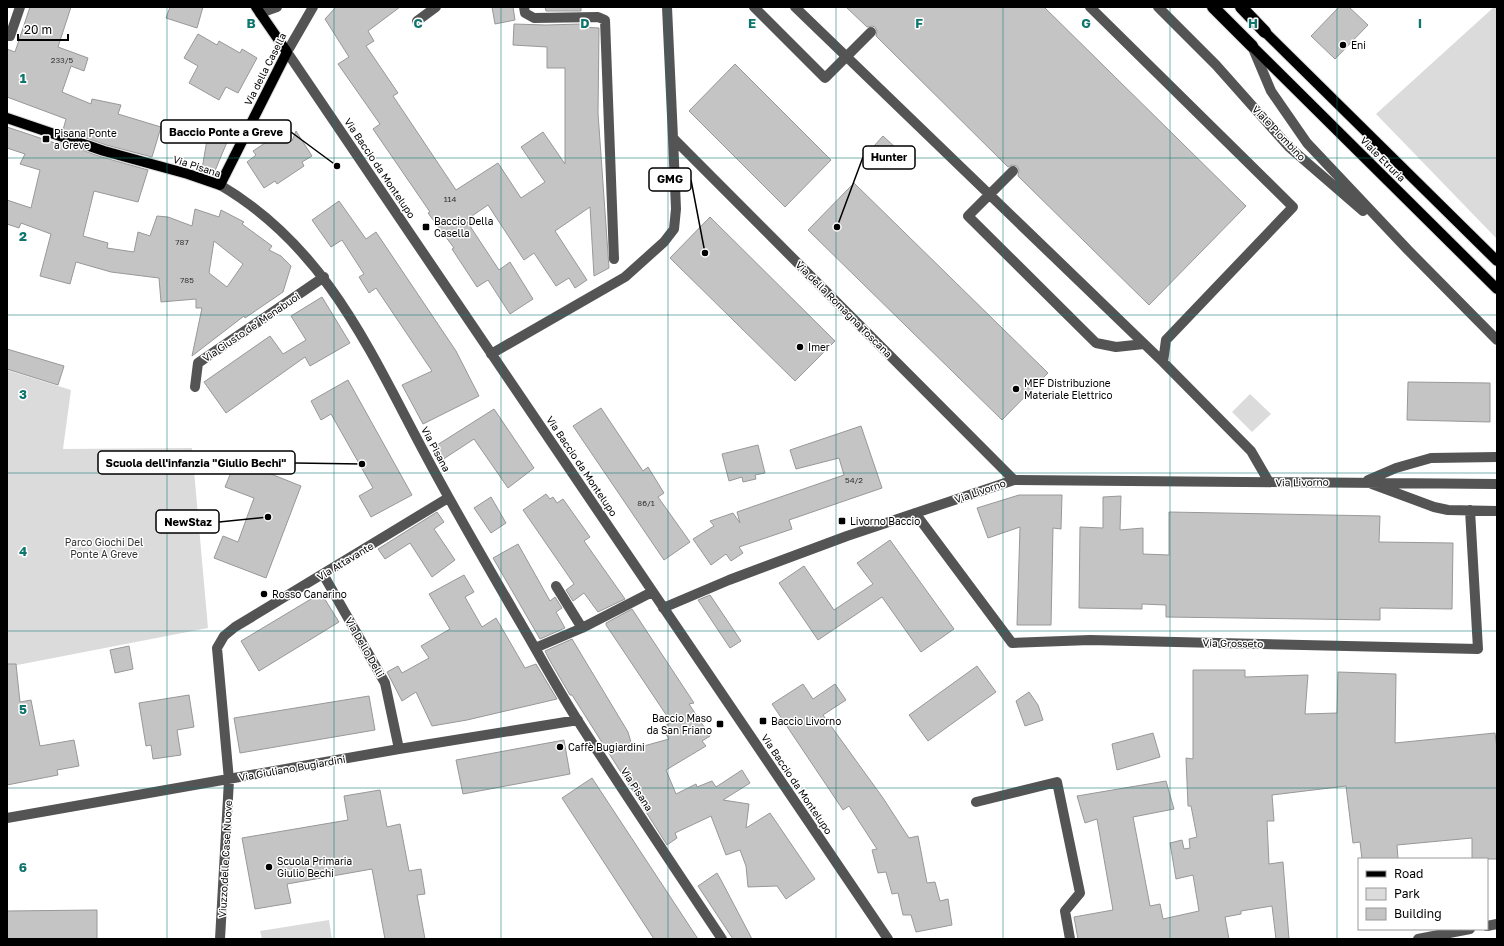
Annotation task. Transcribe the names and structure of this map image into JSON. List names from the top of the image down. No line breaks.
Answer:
{"streets":{"main road":["Via della Casella","Viale Etruria","Via Pisana","Via Baccio da Montelupo"],"street":["Viale Piombino","Via della Romagna Toscana","Via Giusto de' Menabuoi","Via Livorno","Via Attavante","Via Grosseto","Via Dello Delli","Via Giuliano Bugiardini","Viuzzo delle Case Nuove"]},"crossings":[["Via della Casella","Via Pisana"],["Via della Casella","Via Baccio da Montelupo"],["Viale Piombino","Viale Etruria"],["Via Pisana","Via Giusto de' Menabuoi"],["Via Pisana","Via Attavante"],["Via Pisana","Via Giuliano Bugiardini"],["Via Baccio da Montelupo","Via Livorno"],["Via della Romagna Toscana","Via Livorno"],["Via Livorno","Via Grosseto"],["Via Attavante","Via Dello Delli"],["Via Attavante","Via Giuliano Bugiardini"],["Via Attavante","Viuzzo delle Case Nuove"],["Via Dello Delli","Via Giuliano Bugiardini"],["Via Giuliano Bugiardini","Viuzzo delle Case Nuove"]],"parks":["Parco Giochi Del Ponte A Greve"],"places":{"other":["Eni","Baccio Ponte a Greve","Hunter","GMG","Imer","MEF Distribuzione Materiale Elettrico","Scuola dell'infanzia \"Giulio Bechi\"","NewStaz","Rosso Canarino","Caffè Bugiardini","Scuola Primaria Giulio Bechi"],"transit":["Pisana Ponte a Greve","Baccio Della Casella","Livorno Baccio","Baccio Livorno","Baccio Maso da San Friano"]},"house_numbers":["233/5","114","787","785","54/2","86/1"],"legend":["Road","Park","Building"],"scale_bar":"20 m","grid":{"columns":["B","C","D","E","F","G","H","I"],"rows":["1","2","3","4","5","6"]}}
